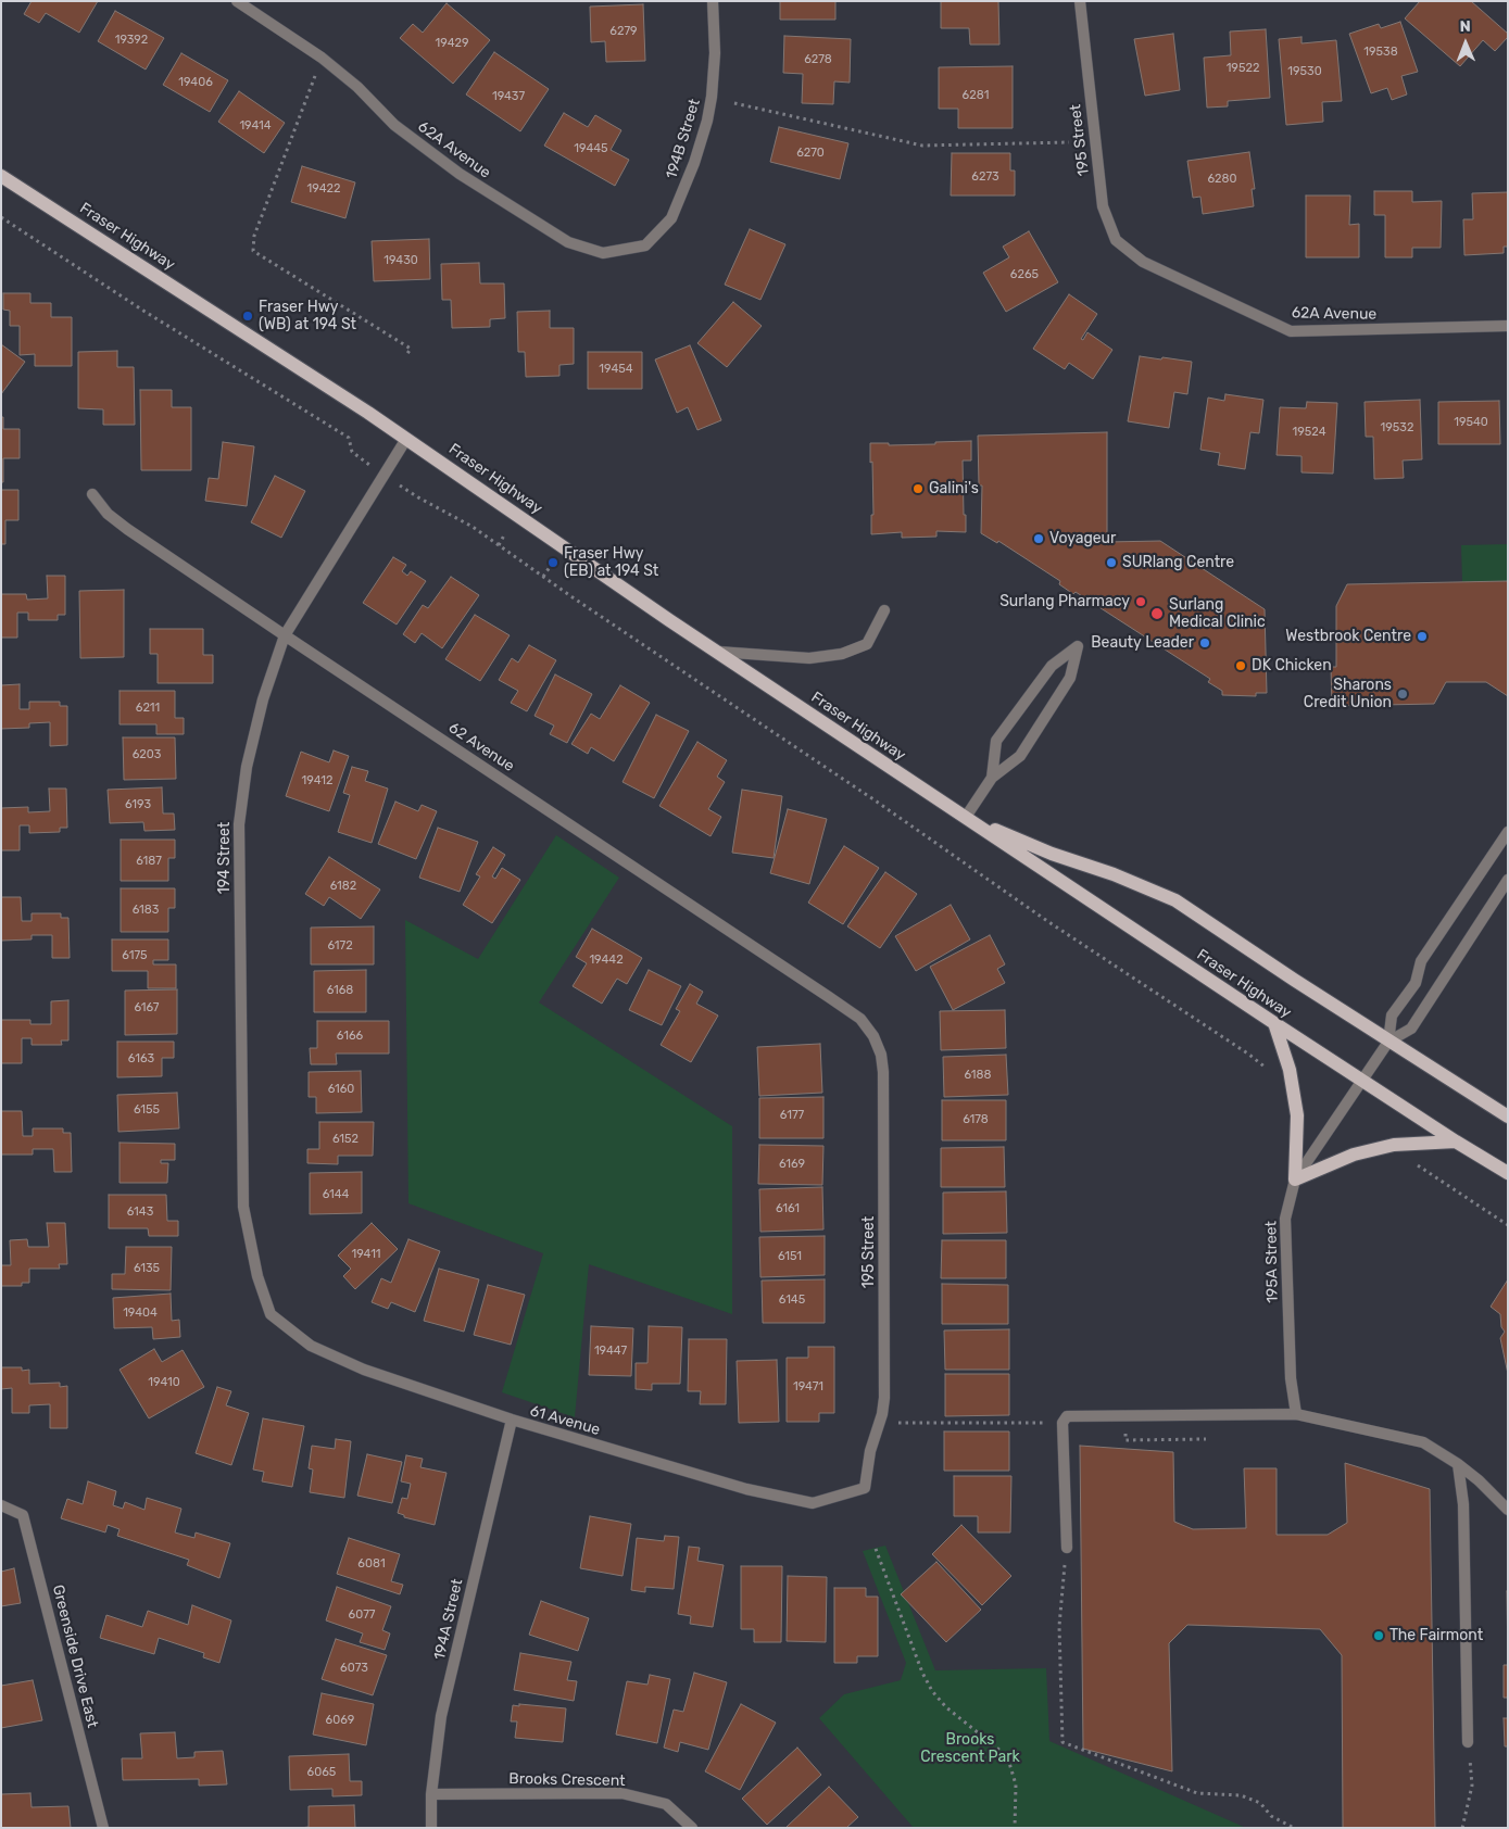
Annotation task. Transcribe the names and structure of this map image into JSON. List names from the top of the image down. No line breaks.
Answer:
{"streets":{"main road":["Fraser Highway"],"street":["194B Street","195 Street","62A Avenue","62 Avenue","194 Street","195A Street","61 Avenue","194A Street","Greenside Drive East","Brooks Crescent"]},"crossings":[["194B Street","62A Avenue"],["195 Street","62A Avenue"],["195 Street","62 Avenue"],["195 Street","61 Avenue"],["Fraser Highway","194 Street"],["Fraser Highway","195A Street"],["62 Avenue","194 Street"],["194 Street","61 Avenue"],["61 Avenue","194A Street"],["194A Street","Brooks Crescent"]],"parks":["Brooks Crescent Park"],"places":["Fraser Hwy (WB) at 194 St","Galini's","Voyageur","Fraser Hwy (EB) at 194 St","SURlang Centre","Surlang Pharmacy","Surlang Medical Clinic","Westbrook Centre","Beauty Leader","DK Chicken","Sharons Credit Union","The Fairmont"],"house_numbers":["6279","19392","19429","19538","6278","19522","19530","19406","6281","19437","19414","19445","6270","6273","6280","19422","19430","6265","19454","19540","19532","19524","6211","6203","19412","6193","6187","6182","6183","6172","6175","19442","6168","6167","6166","6163","6188","6160","6155","6177","6178","6152","6169","6144","6161","6143","19411","6151","6135","6145","19404","19447","19410","19471","6081","6077","6073","6069","6065"],"north":"top"}
